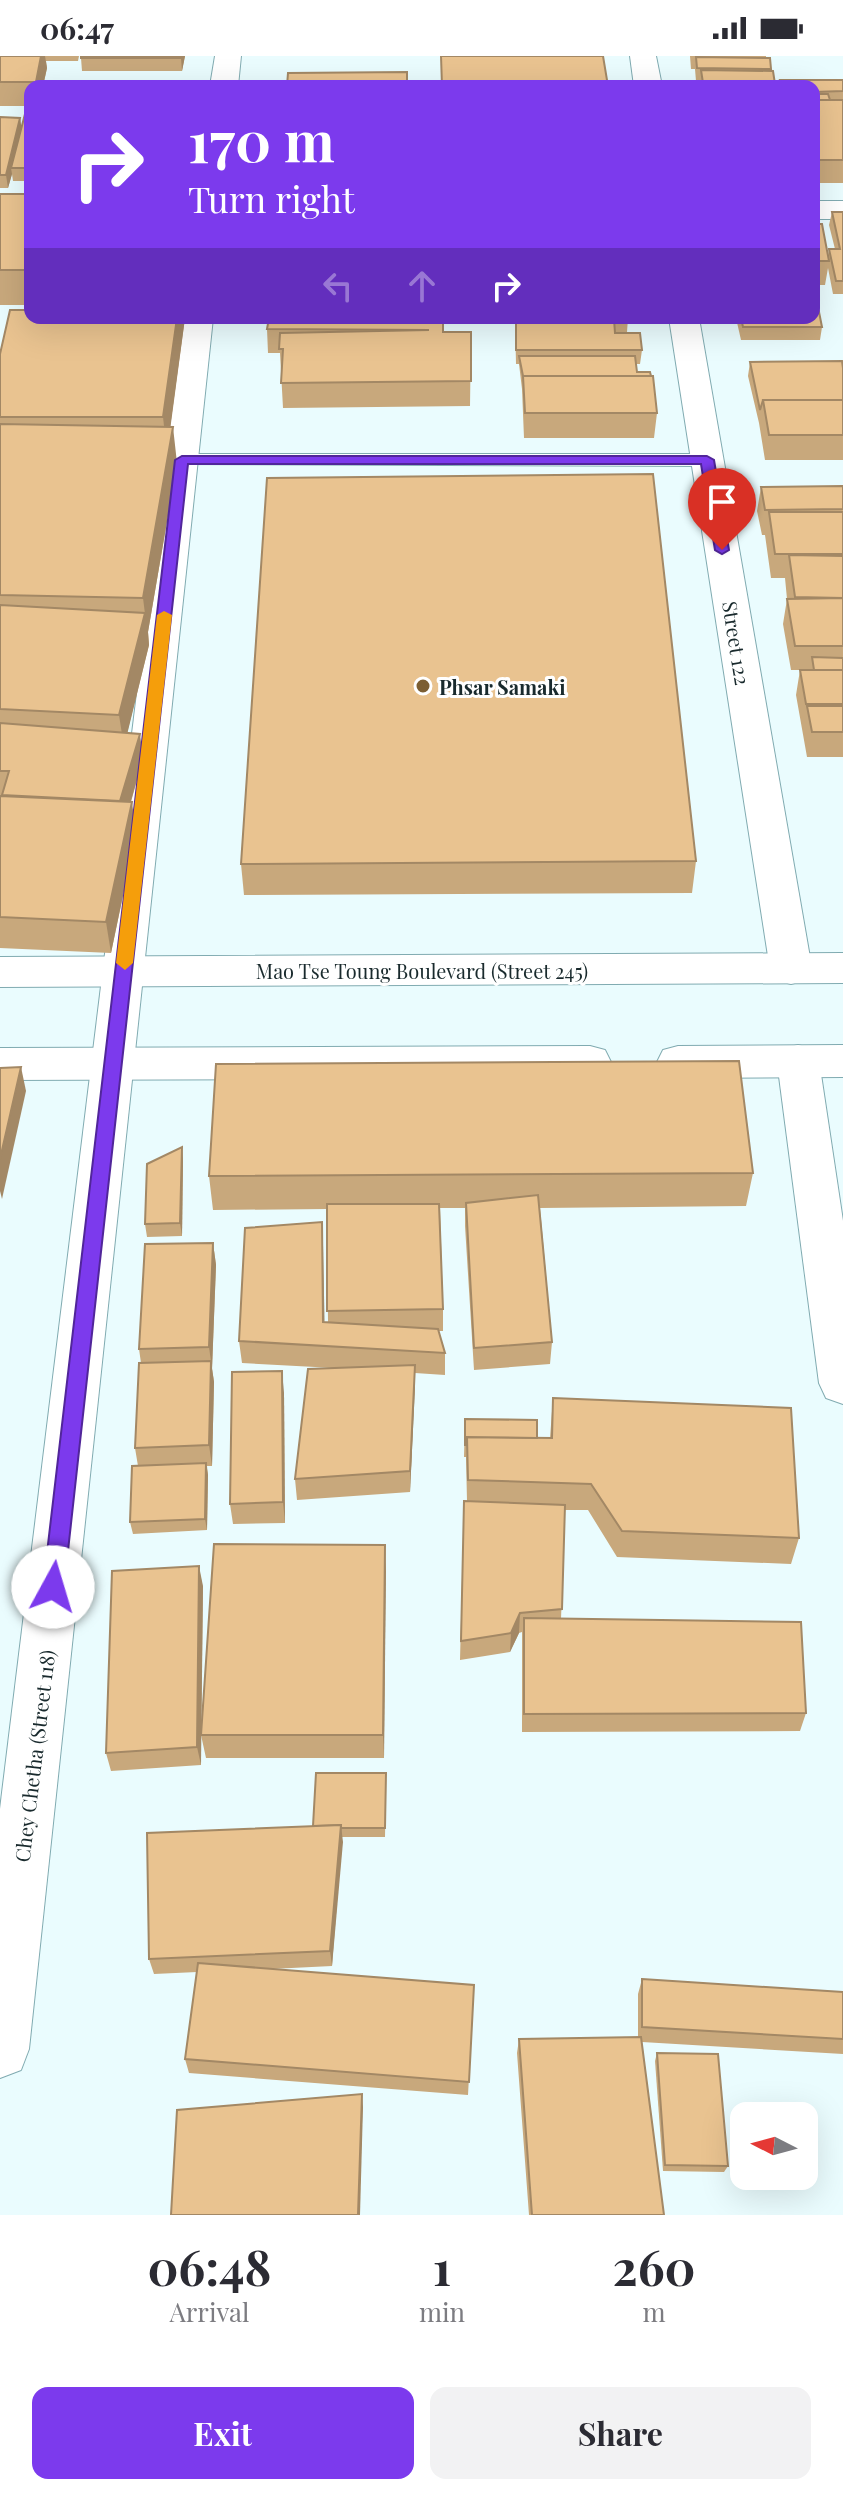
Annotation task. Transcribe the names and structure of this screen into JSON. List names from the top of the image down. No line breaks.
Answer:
{"streets":{"street":["Street 122","Mao Tse Toung Boulevard (Street 245)","Chey Chetha (Street 118)"]},"crossings":[["Street 122","Mao Tse Toung Boulevard (Street 245)"],["Mao Tse Toung Boulevard (Street 245)","Chey Chetha (Street 118)"]],"places":["Phsar Samaki"],"north":"left","page":{"status":"06:47","turn":["170 m","Turn right"],"eta":["06:48","Arrival","1","min","260","m"],"buttons":["Exit","Share"]}}
